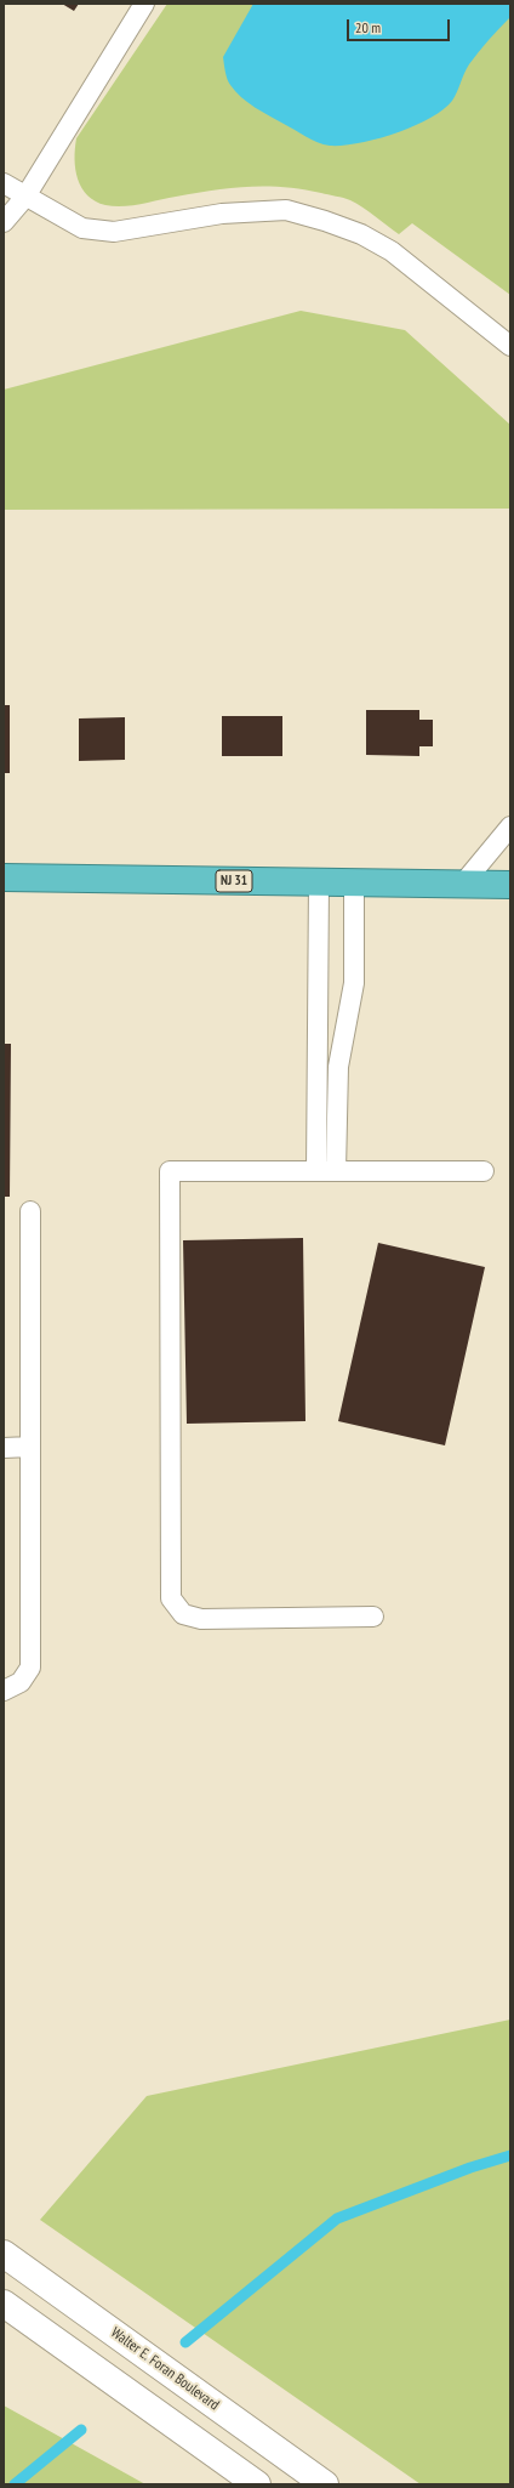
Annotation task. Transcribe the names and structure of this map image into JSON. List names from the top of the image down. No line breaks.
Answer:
{"streets":{"highway":["NJ 31"],"street":["Walter E. Foran Boulevard"]},"scale_bar":"20 m"}
